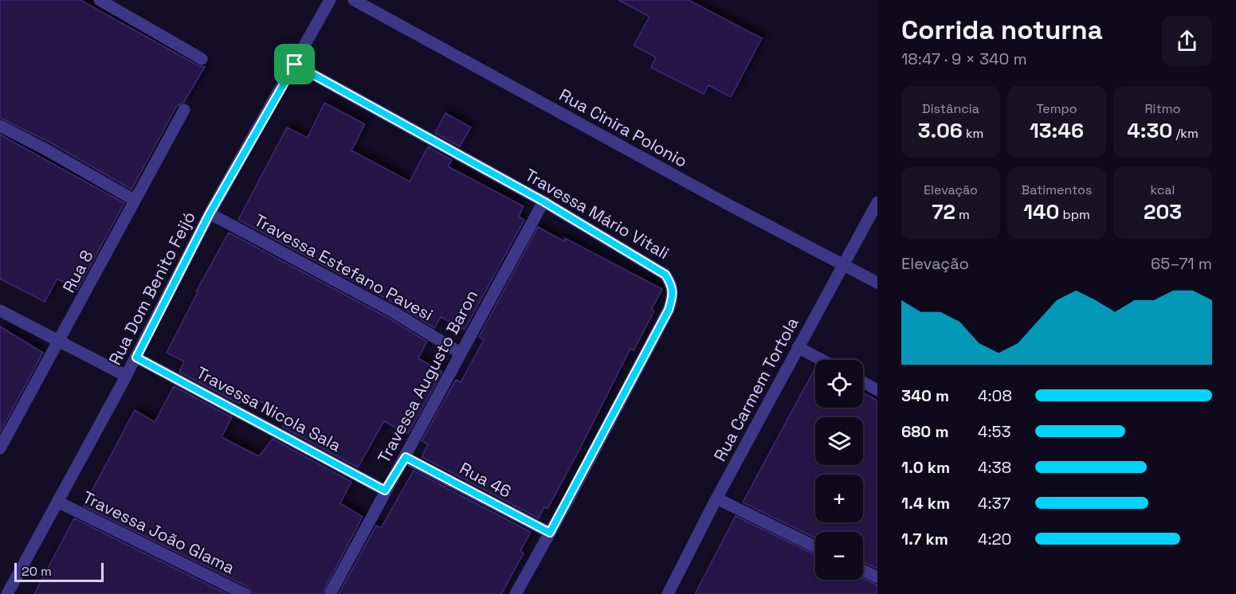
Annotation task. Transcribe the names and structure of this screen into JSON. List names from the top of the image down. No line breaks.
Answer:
{"streets":{"street":["Rua Cinira Polonio","Travessa Mário Vitali","Travessa Estefano Pavesi","Rua 8","Rua Dom Benito Feijó","Travessa Augusto Baron","Rua Carmem Tortola","Travessa Nicola Sala","Rua 46","Travessa João Glama"]},"crossings":[["Rua Cinira Polonio","Rua Carmem Tortola"],["Travessa Mário Vitali","Rua Dom Benito Feijó"],["Travessa Mário Vitali","Travessa Augusto Baron"],["Travessa Mário Vitali","Rua 46"],["Travessa Estefano Pavesi","Rua Dom Benito Feijó"],["Travessa Estefano Pavesi","Travessa Augusto Baron"],["Rua Dom Benito Feijó","Travessa Nicola Sala"],["Rua Dom Benito Feijó","Travessa João Glama"],["Travessa Augusto Baron","Travessa Nicola Sala"],["Travessa Augusto Baron","Rua 46"]],"scale_bar":"20 m","page":{"heading":["Corrida noturna","18:47 · 9 × 340 m"],"stats":[["Distância","3.06 km"],["Tempo","13:46"],["Ritmo","4:30 /km"],["Elevação","72 m"],["Batimentos","140 bpm"],["kcal","203"]],"chart":["Elevação","65–71 m"],"map_buttons":["+","−"],"list":[{"name":"340 m","note":"4:08"},{"name":"680 m","note":"4:53"},{"name":"1.0 km","note":"4:38"},{"name":"1.4 km","note":"4:37"},{"name":"1.7 km","note":"4:20"}],"scale":"20 m"}}
